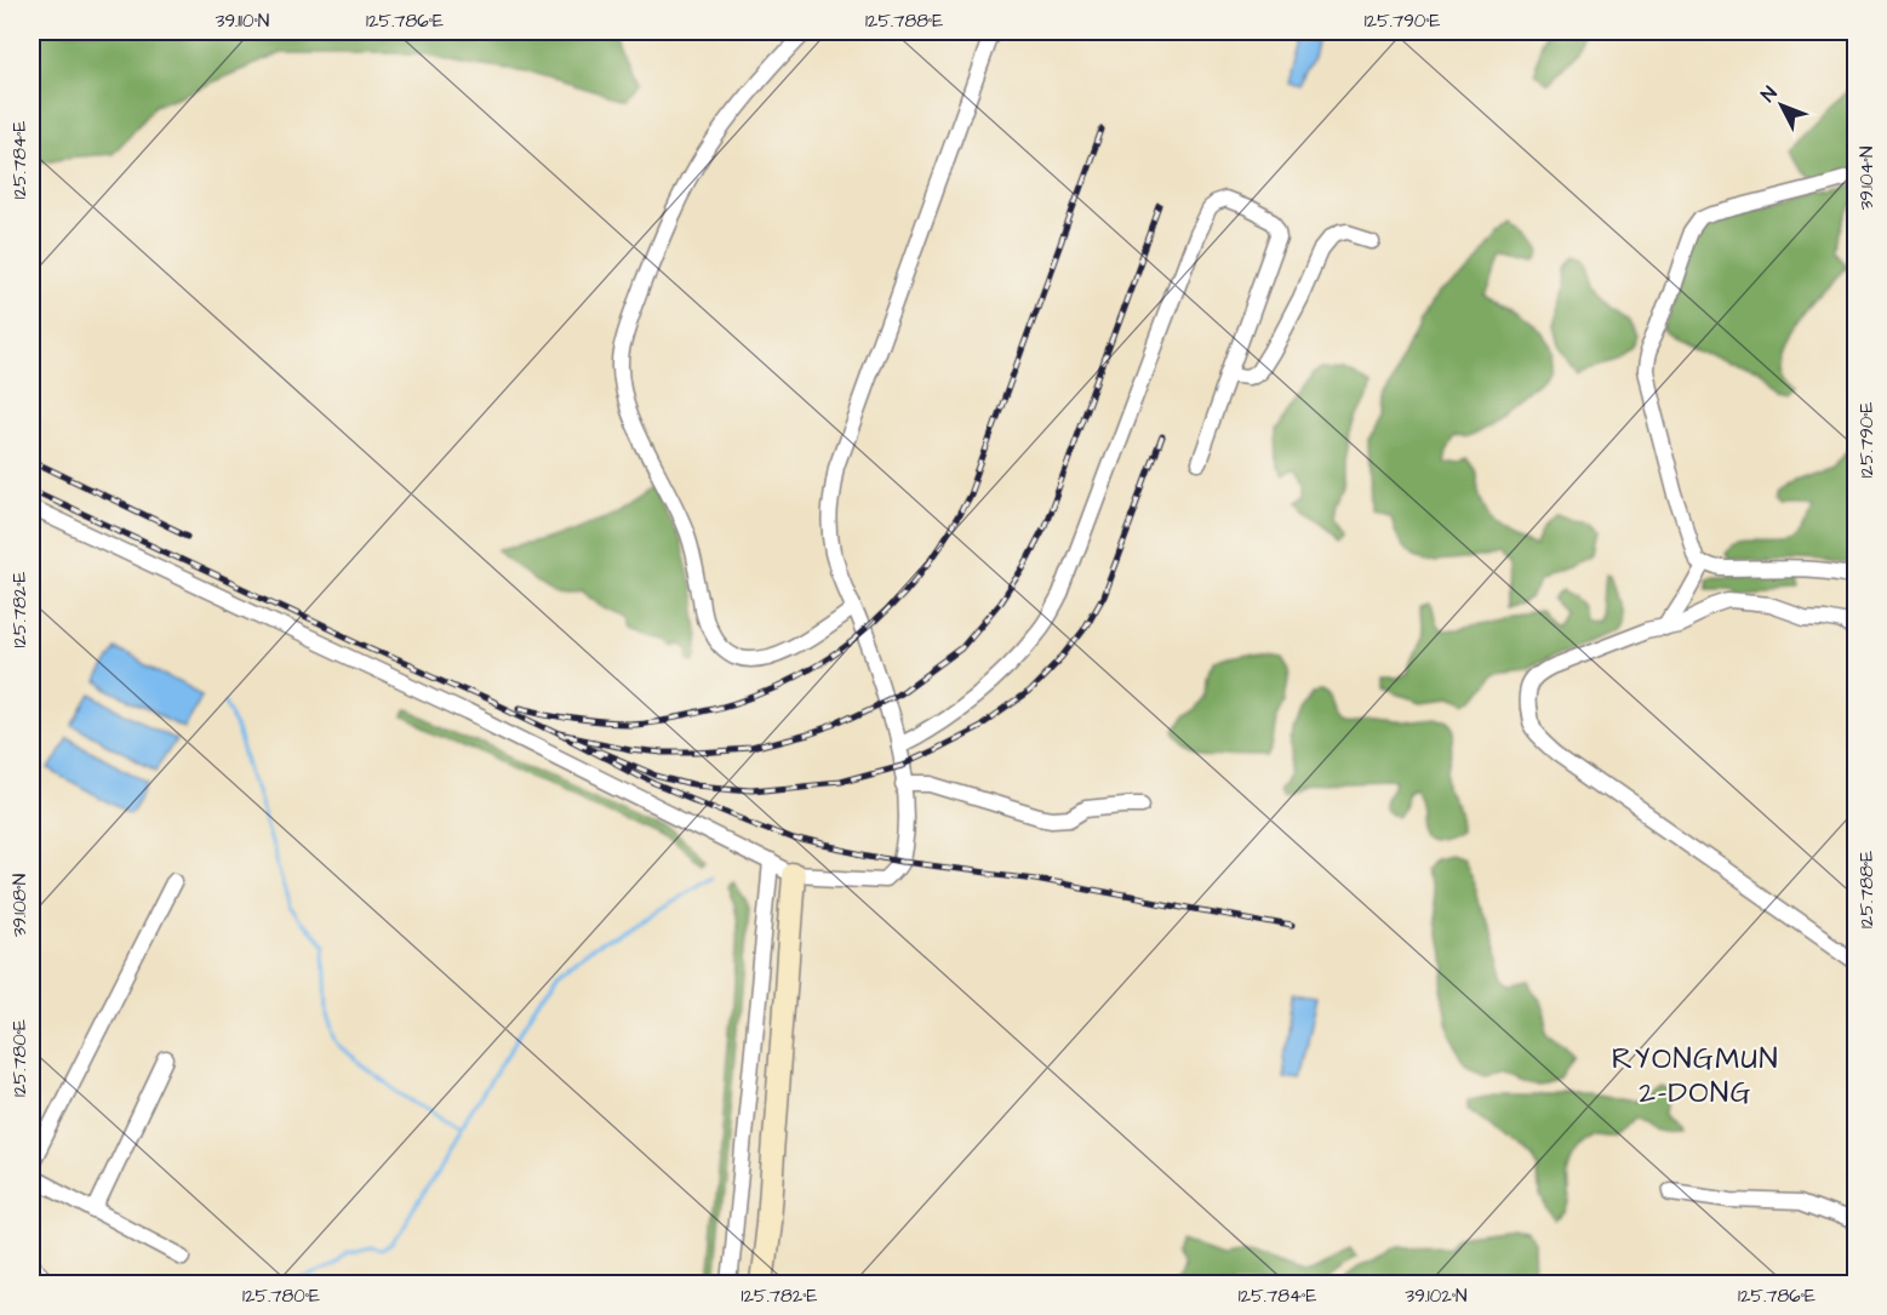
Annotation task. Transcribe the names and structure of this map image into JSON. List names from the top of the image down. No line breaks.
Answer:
{"districts":["RYONGMUN 2-DONG"],"north":"top left","coordinates":["39.110°N","125.786°E","125.788°E","125.790°E","125.784°E","39.104°N","125.782°E","39.108°N","125.780°E","39.102°N"]}
